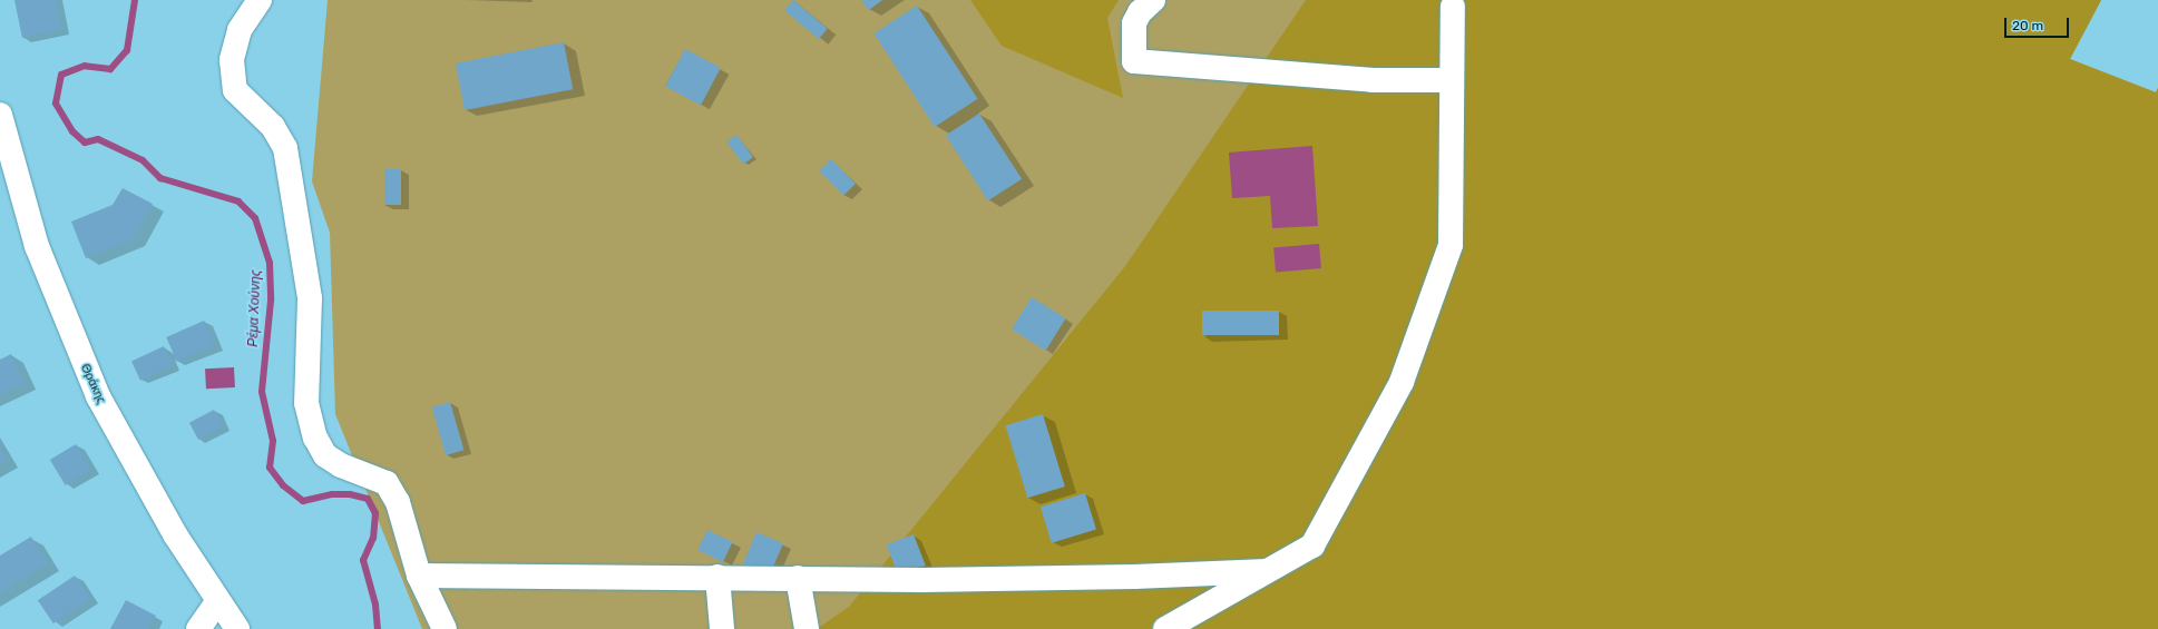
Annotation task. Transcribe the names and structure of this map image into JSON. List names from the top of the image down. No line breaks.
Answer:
{"streets":{"street":["Θράκης"]},"water":["Ρέμα Χούνης"],"scale_bar":"20 m"}
